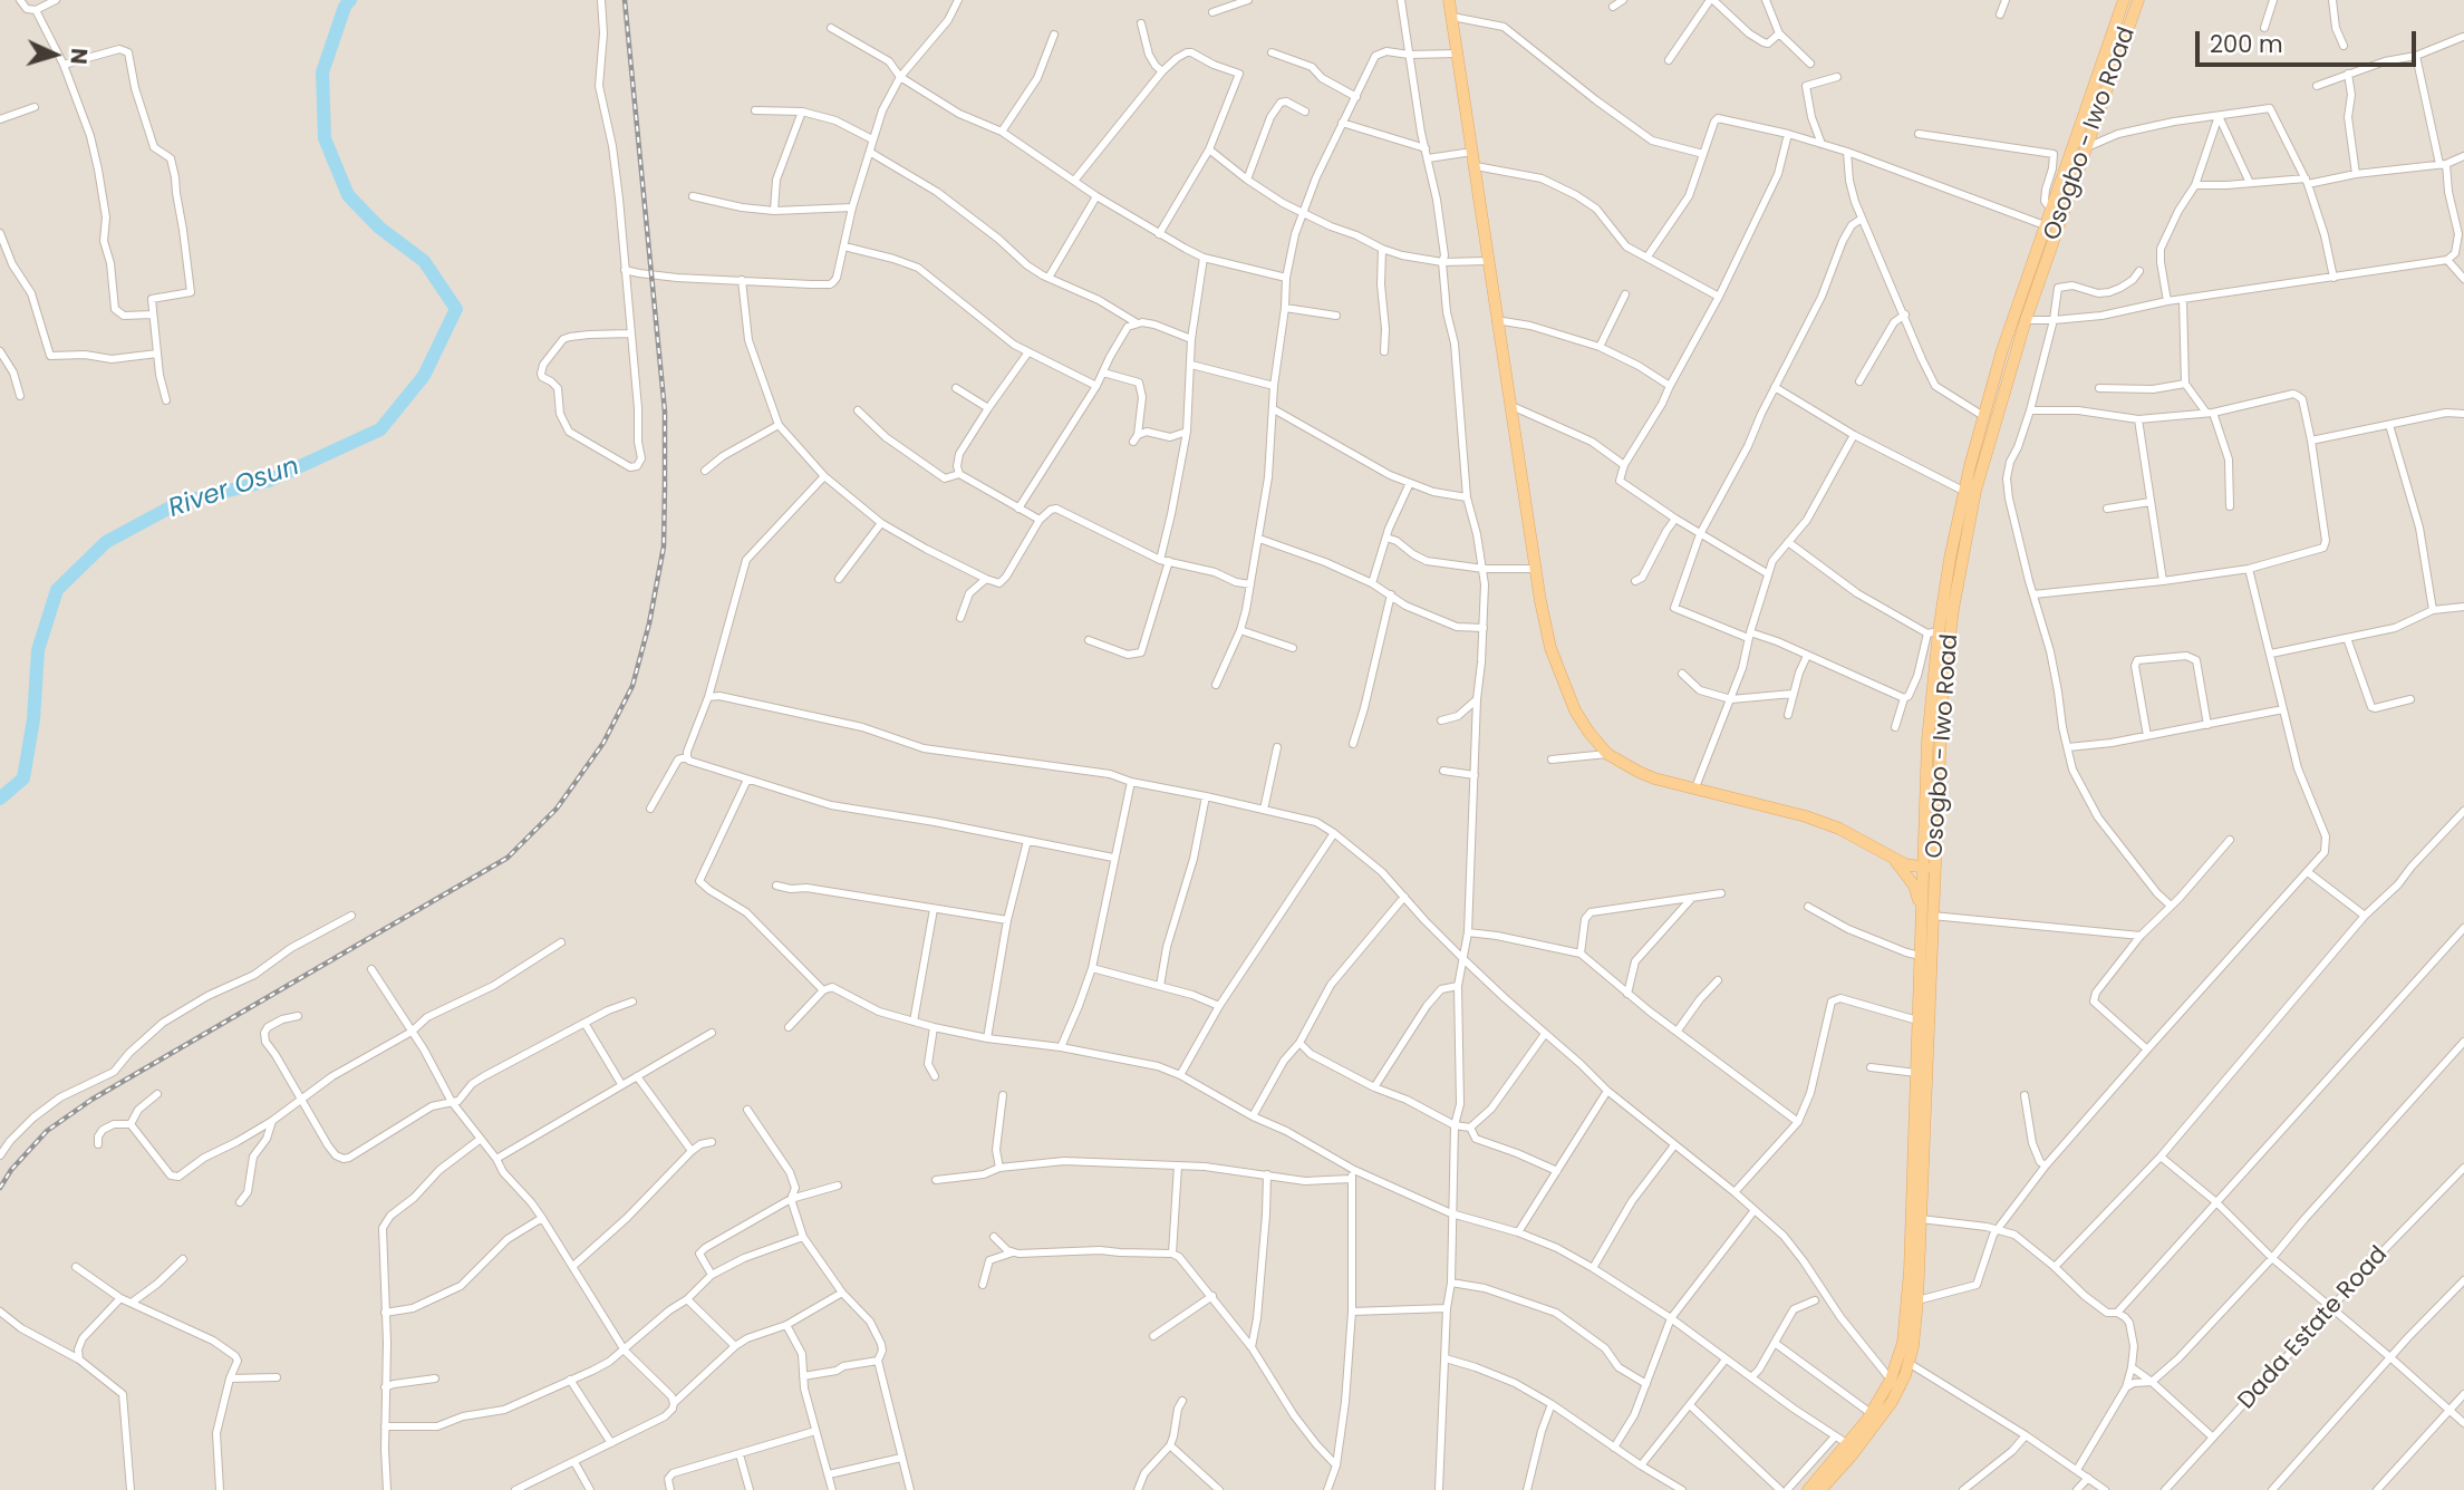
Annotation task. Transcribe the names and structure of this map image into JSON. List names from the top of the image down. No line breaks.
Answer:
{"streets":{"main road":["Osogbo - Iwo Road"],"street":["Dada Estate Road"]},"water":["River Osun"],"scale_bar":"200 m","north":"right"}
